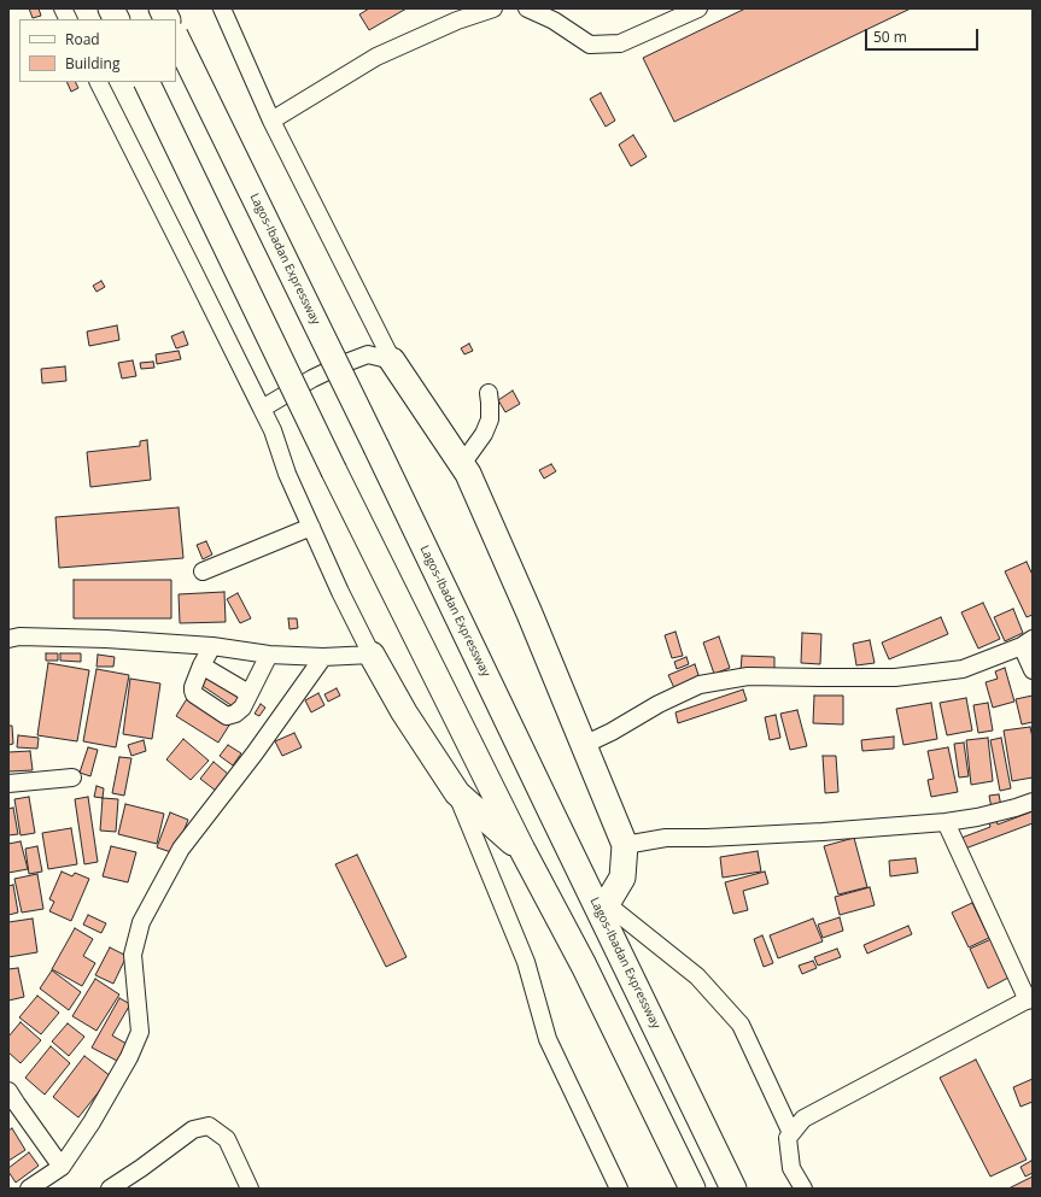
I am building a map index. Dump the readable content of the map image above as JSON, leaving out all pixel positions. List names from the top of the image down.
{
  "streets": {
    "highway": ["Lagos-Ibadan Expressway"]
  },
  "legend": ["Road", "Building"],
  "scale_bar": "50 m"
}
